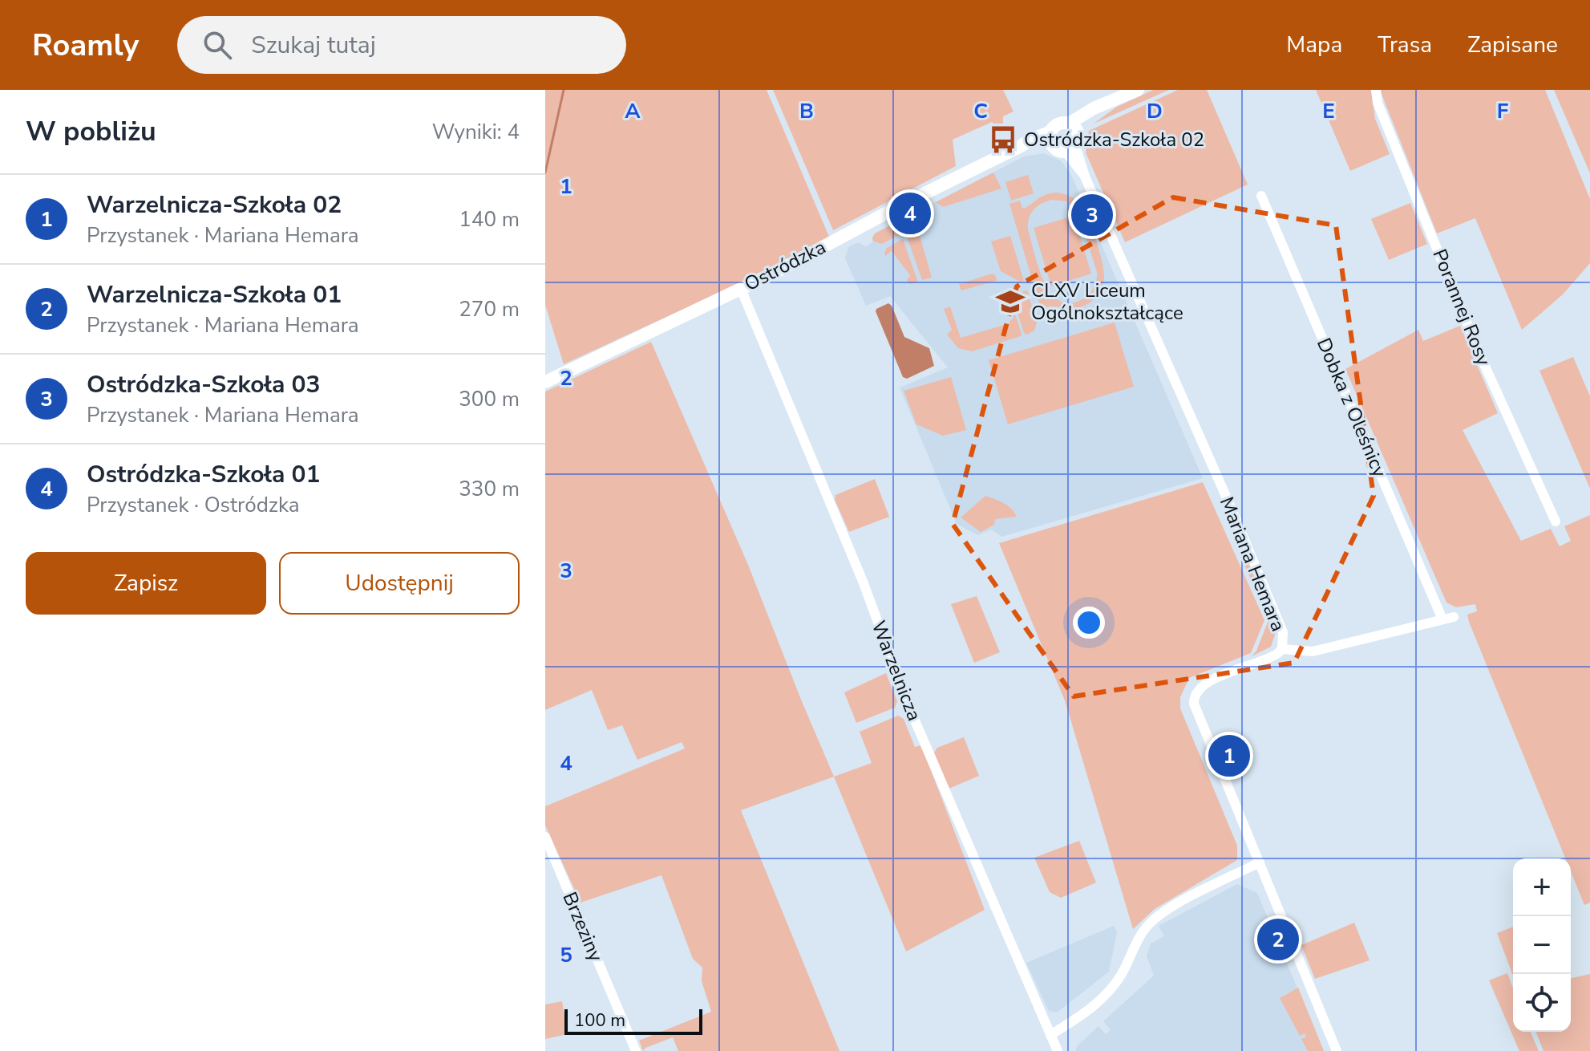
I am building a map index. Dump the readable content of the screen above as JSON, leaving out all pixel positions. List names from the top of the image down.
{
  "streets": {
    "street": [
      "Ostródzka",
      "Porannej Rosy",
      "Dobka z Oleśnicy",
      "Mariana Hemara",
      "Warzelnicza",
      "Brzeziny"
    ]
  },
  "crossings": [
    ["Ostródzka", "Mariana Hemara"],
    ["Ostródzka", "Warzelnicza"],
    ["Dobka z Oleśnicy", "Mariana Hemara"]
  ],
  "places": {
    "bus stop": ["Ostródzka-Szkoła 02"],
    "school or university": ["CLXV Liceum Ogólnokształcące"]
  },
  "scale_bar": "100 m",
  "page": {
    "header": "Roamly",
    "search": "Szukaj tutaj",
    "nav": ["Mapa", "Trasa", "Zapisane"],
    "heading": ["W pobliżu", "Wyniki: 4"],
    "list": [
      {
        "mark": "1",
        "name": "Warzelnicza-Szkoła 02",
        "note": "Przystanek · Mariana Hemara",
        "value": "140 m"
      },
      {
        "mark": "2",
        "name": "Warzelnicza-Szkoła 01",
        "note": "Przystanek · Mariana Hemara",
        "value": "270 m"
      },
      {
        "mark": "3",
        "name": "Ostródzka-Szkoła 03",
        "note": "Przystanek · Mariana Hemara",
        "value": "300 m"
      },
      {
        "mark": "4",
        "name": "Ostródzka-Szkoła 01",
        "note": "Przystanek · Ostródzka",
        "value": "330 m"
      }
    ],
    "pins": [
      "4",
      "3",
      "1",
      "2"
    ],
    "buttons": ["Zapisz", "Udostępnij"],
    "map_buttons": ["+", "−"],
    "scale": "100 m"
  },
  "grid": {
    "columns": [
      "A",
      "B",
      "C",
      "D",
      "E",
      "F"
    ],
    "rows": [
      "1",
      "2",
      "3",
      "4",
      "5"
    ]
  }
}
